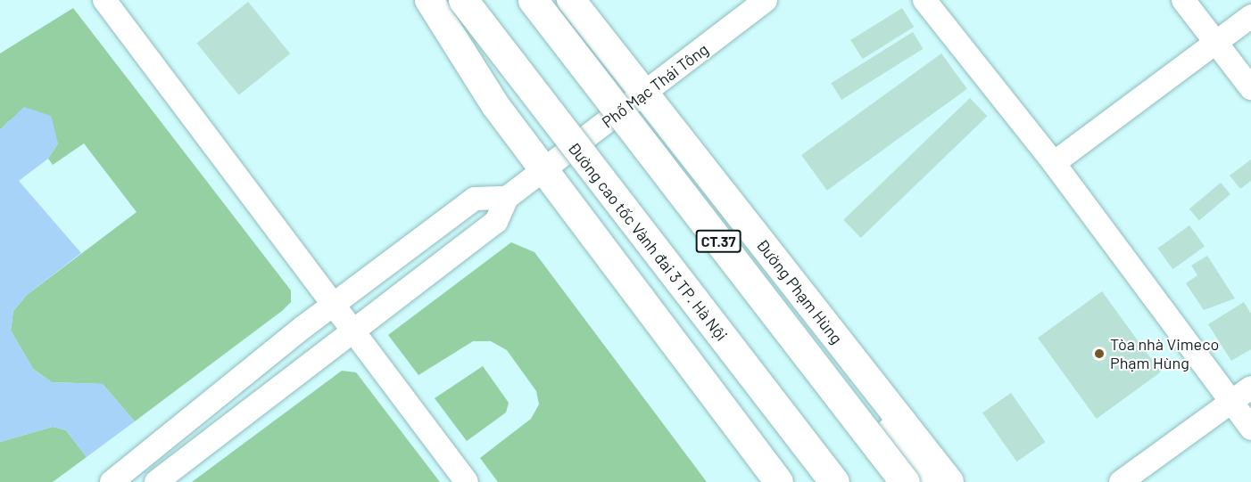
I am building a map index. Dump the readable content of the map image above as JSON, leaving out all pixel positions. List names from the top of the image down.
{
  "streets": {
    "highway": ["Đường cao tốc Vành đai 3 TP. Hà Nội", "CT.37"],
    "main road": ["Đường Phạm Hùng"],
    "street": ["Phố Mạc Thái Tông"]
  },
  "crossings": [
    ["Phố Mạc Thái Tông", "Đường Phạm Hùng"]
  ],
  "places": ["Tòa nhà Vimeco Phạm Hùng"]
}
